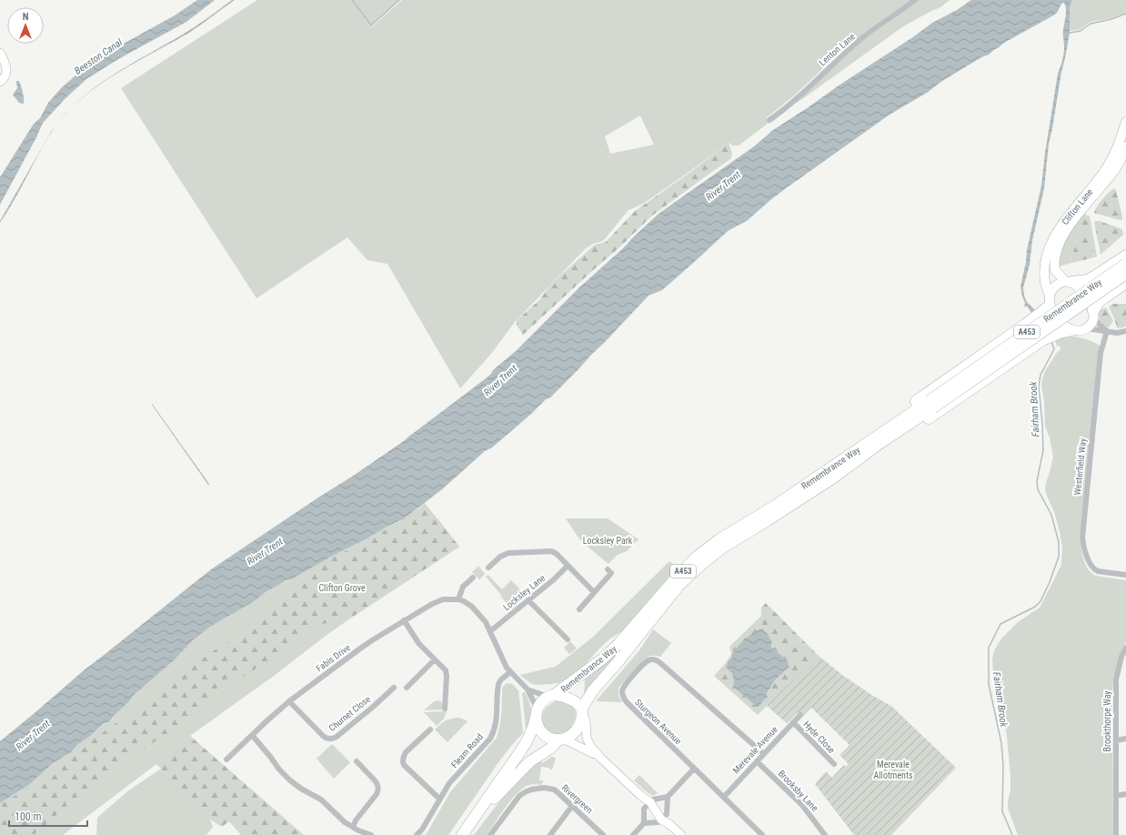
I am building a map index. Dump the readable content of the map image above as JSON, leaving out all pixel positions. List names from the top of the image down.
{
  "streets": {
    "highway": ["Remembrance Way", "A453"],
    "main road": ["Clifton Lane"],
    "street": [
      "Lenton Lane",
      "Westerfield Way",
      "Locksley Lane",
      "Fabis Drive",
      "Churnet Close",
      "Sturgeon Avenue",
      "Brookthorpe Way",
      "Hyde Close",
      "Merevale Avenue",
      "Fleam Road",
      "Brooksby Lane",
      "Rivergreen"
    ]
  },
  "crossings": [
    ["Fabis Drive", "Churnet Close"],
    ["Sturgeon Avenue", "Merevale Avenue"],
    ["Hyde Close", "Merevale Avenue"],
    ["Merevale Avenue", "Brooksby Lane"]
  ],
  "water": ["Beeston Canal", "River Trent", "Fairham Brook"],
  "parks": ["Locksley Park", "Clifton Grove", "Merevale Allotments"],
  "scale_bar": "100 m",
  "north": "top"
}
